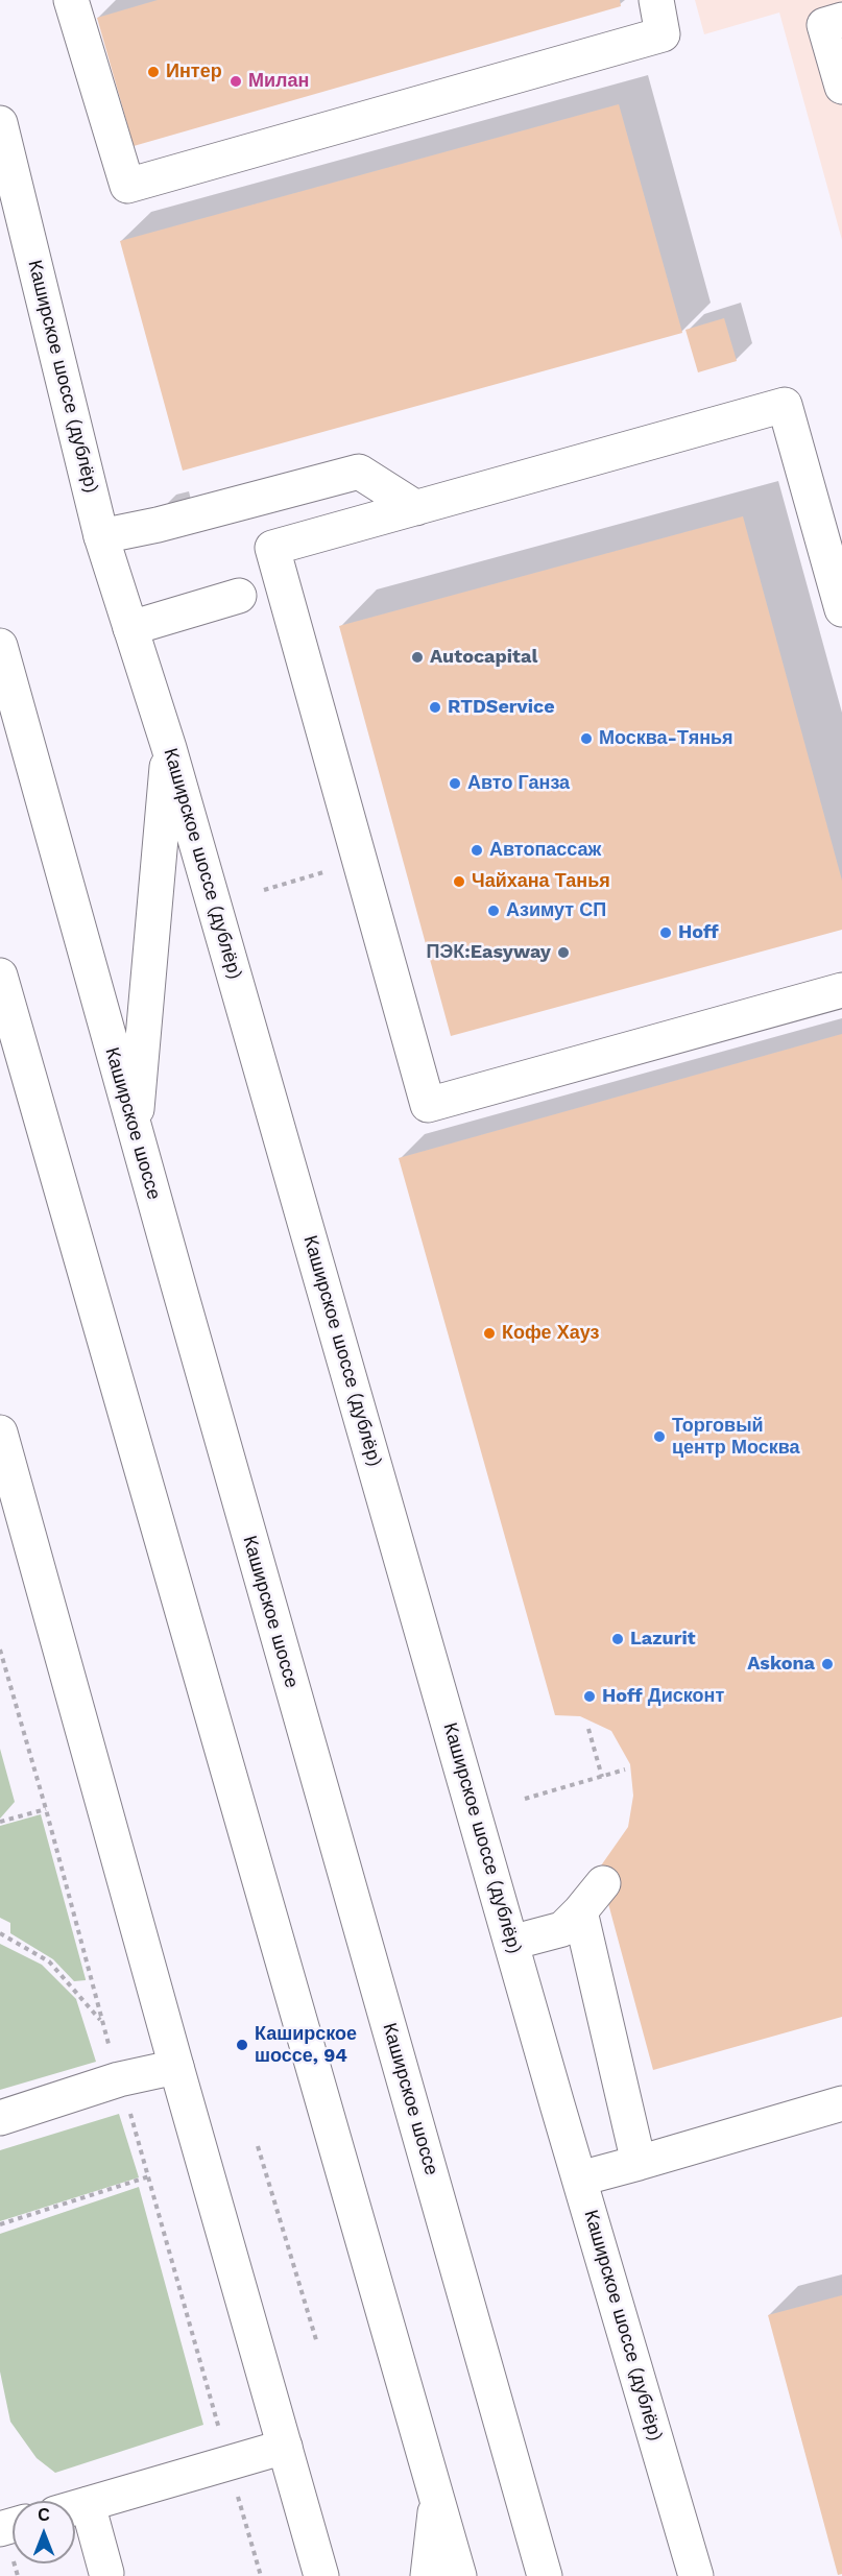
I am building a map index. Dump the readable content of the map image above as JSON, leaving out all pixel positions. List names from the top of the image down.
{
  "streets": {
    "main road": ["Каширское шоссе (дублёр)", "Каширское шоссе"]
  },
  "places": [
    "Интер",
    "Милан",
    "Autocapital",
    "RTDService",
    "Москва-Тянья",
    "Авто Ганза",
    "Автопассаж",
    "Чайхана Танья",
    "Азимут СП",
    "Hoff",
    "ПЭК:Easyway",
    "Кофе Хауз",
    "Торговый центр Москва",
    "Lazurit",
    "Askona",
    "Hoff Дисконт",
    "Каширское шоссе, 94"
  ],
  "north": "top"
}
